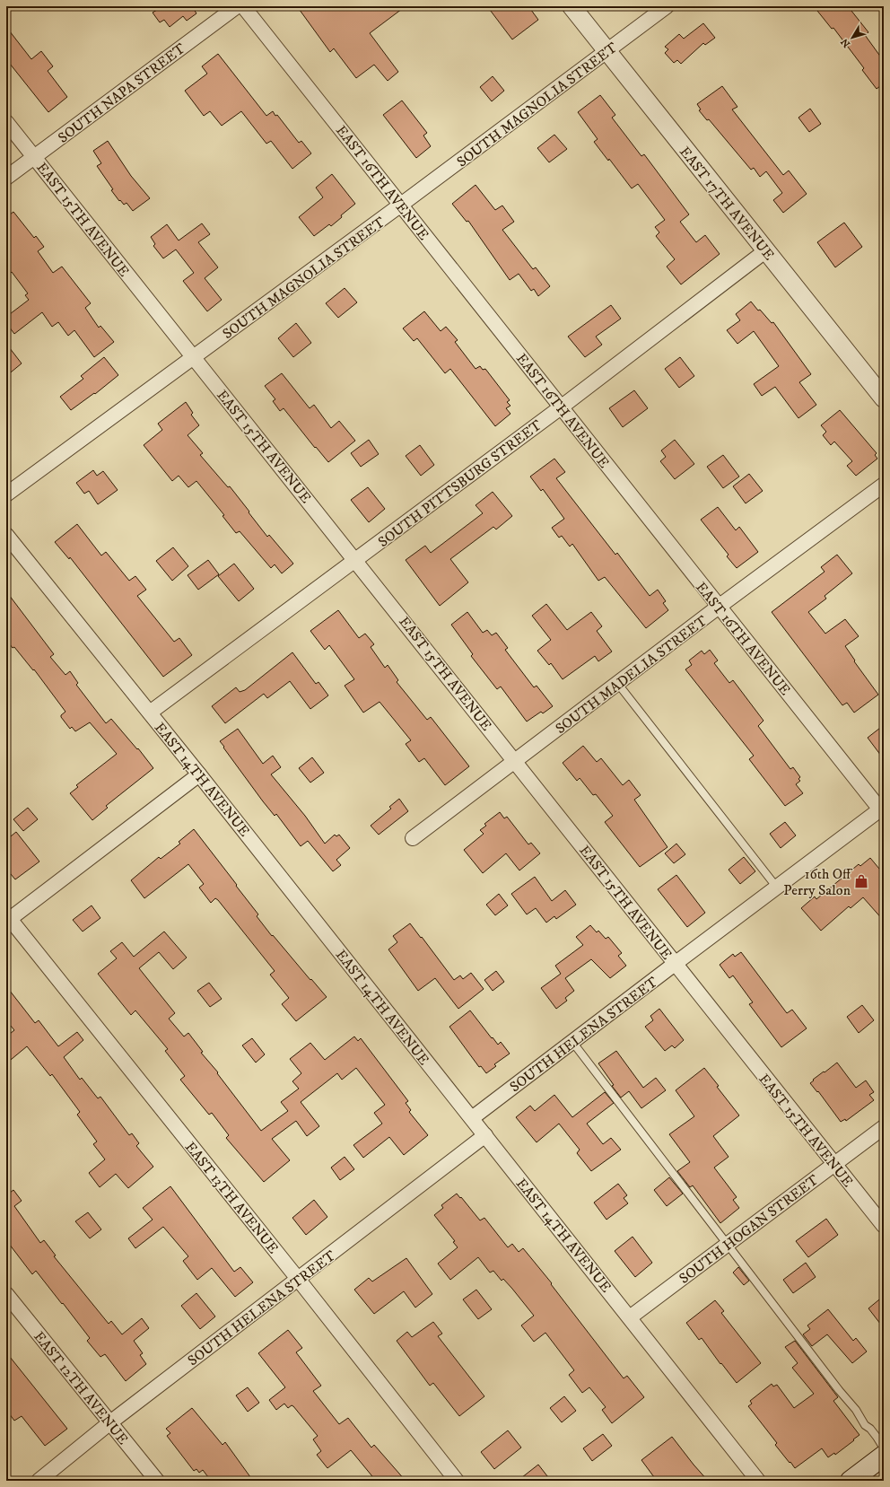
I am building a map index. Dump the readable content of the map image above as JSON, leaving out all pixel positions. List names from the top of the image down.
{
  "streets": {
    "street": [
      "SOUTH NAPA STREET",
      "SOUTH MAGNOLIA STREET",
      "EAST 16TH AVENUE",
      "EAST 17TH AVENUE",
      "EAST 15TH AVENUE",
      "SOUTH PITTSBURG STREET",
      "SOUTH MADELIA STREET",
      "EAST 14TH AVENUE",
      "SOUTH HELENA STREET",
      "EAST 13TH AVENUE",
      "SOUTH HOGAN STREET",
      "EAST 12TH AVENUE"
    ]
  },
  "crossings": [
    ["SOUTH NAPA STREET", "EAST 15TH AVENUE"],
    ["SOUTH MAGNOLIA STREET", "EAST 16TH AVENUE"],
    ["SOUTH MAGNOLIA STREET", "EAST 17TH AVENUE"],
    ["SOUTH MAGNOLIA STREET", "EAST 15TH AVENUE"],
    ["EAST 16TH AVENUE", "SOUTH PITTSBURG STREET"],
    ["EAST 16TH AVENUE", "SOUTH MADELIA STREET"],
    ["EAST 16TH AVENUE", "SOUTH HELENA STREET"],
    ["EAST 17TH AVENUE", "SOUTH PITTSBURG STREET"],
    ["EAST 15TH AVENUE", "SOUTH PITTSBURG STREET"],
    ["EAST 15TH AVENUE", "SOUTH MADELIA STREET"],
    ["EAST 15TH AVENUE", "SOUTH HELENA STREET"],
    ["EAST 15TH AVENUE", "SOUTH HOGAN STREET"],
    ["SOUTH PITTSBURG STREET", "EAST 14TH AVENUE"],
    ["EAST 14TH AVENUE", "SOUTH HELENA STREET"],
    ["EAST 14TH AVENUE", "SOUTH HOGAN STREET"],
    ["SOUTH HELENA STREET", "EAST 13TH AVENUE"],
    ["SOUTH HELENA STREET", "EAST 12TH AVENUE"]
  ],
  "places": {
    "shop": ["16th Off Perry Salon"]
  },
  "north": "bottom left"
}
